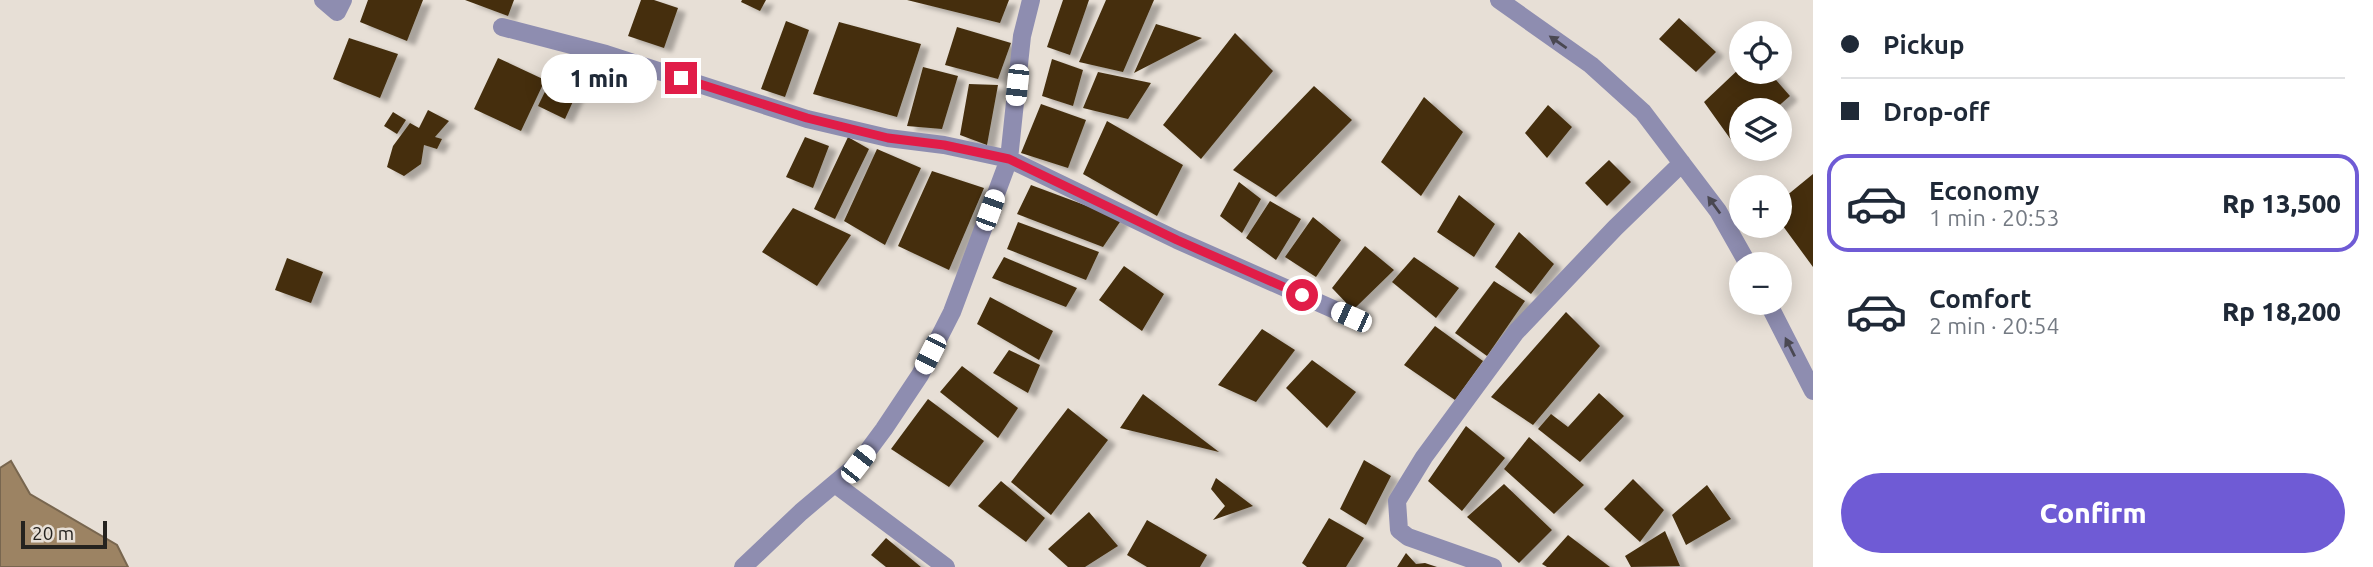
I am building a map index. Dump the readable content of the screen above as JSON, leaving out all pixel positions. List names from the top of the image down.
{
  "scale_bar": "20 m",
  "page": {
    "banner": ["Pickup", "Drop-off"],
    "map_buttons": ["+", "−"],
    "bubble": "1 min",
    "list": [
      {
        "name": "Economy",
        "note": "1 min · 20:53",
        "value": "Rp 13,500"
      },
      {
        "name": "Comfort",
        "note": "2 min · 20:54",
        "value": "Rp 18,200"
      }
    ],
    "buttons": "Confirm",
    "scale": "20 m"
  }
}
